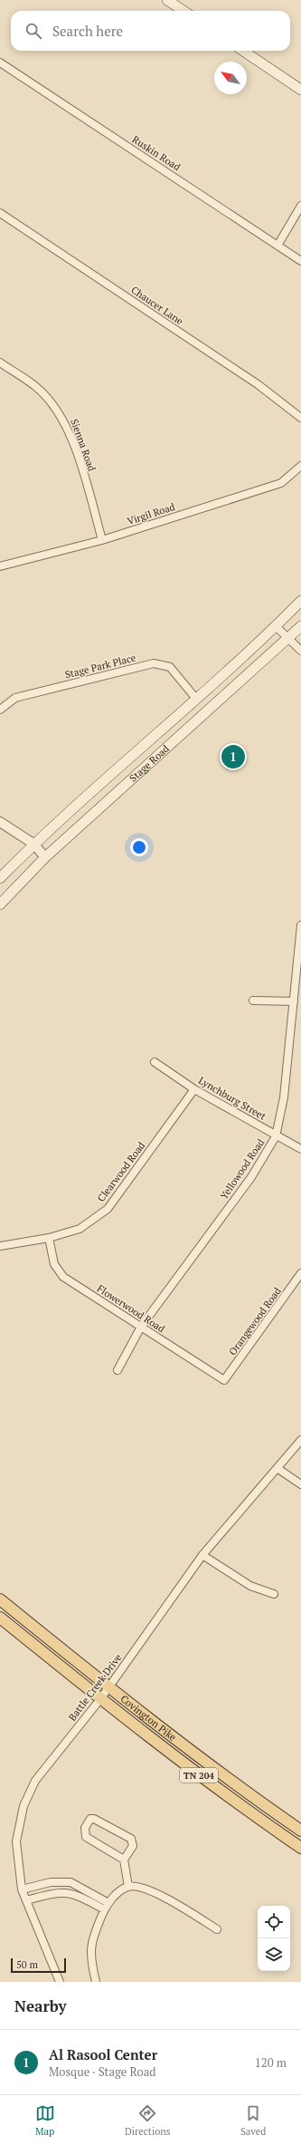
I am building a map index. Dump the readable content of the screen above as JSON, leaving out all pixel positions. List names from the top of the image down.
{
  "streets": {
    "main road": ["Stage Road", "Covington Pike", "TN 204"],
    "street": [
      "Ruskin Road",
      "Chaucer Lane",
      "Sienna Road",
      "Virgil Road",
      "Stage Park Place",
      "Lynchburg Street",
      "Yellowood Road",
      "Clearwood Road",
      "Flowerwood Road",
      "Orangewood Road",
      "Battle Creek Drive"
    ]
  },
  "crossings": [
    ["Sienna Road", "Virgil Road"],
    ["Stage Park Place", "Stage Road"],
    ["Lynchburg Street", "Yellowood Road"],
    ["Lynchburg Street", "Clearwood Road"],
    ["Yellowood Road", "Flowerwood Road"],
    ["Clearwood Road", "Flowerwood Road"],
    ["Flowerwood Road", "Orangewood Road"],
    ["Battle Creek Drive", "Covington Pike"]
  ],
  "scale_bar": "50 m",
  "north": "top left",
  "page": {
    "search": "Search here",
    "pins": "1",
    "scale": "50 m",
    "heading": "Nearby",
    "list": [
      {
        "mark": "1",
        "name": "Al Rasool Center",
        "note": "Mosque · Stage Road",
        "value": "120 m"
      }
    ],
    "nav": ["Map", "Directions", "Saved"]
  }
}
